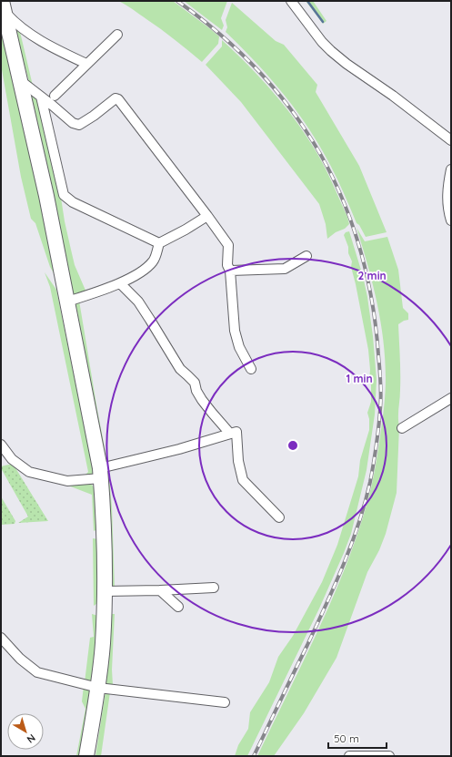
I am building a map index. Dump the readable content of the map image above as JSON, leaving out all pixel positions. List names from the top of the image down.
{
  "scale_bar": "50 m",
  "north": "bottom right",
  "rings": ["2 min", "1 min"]
}
